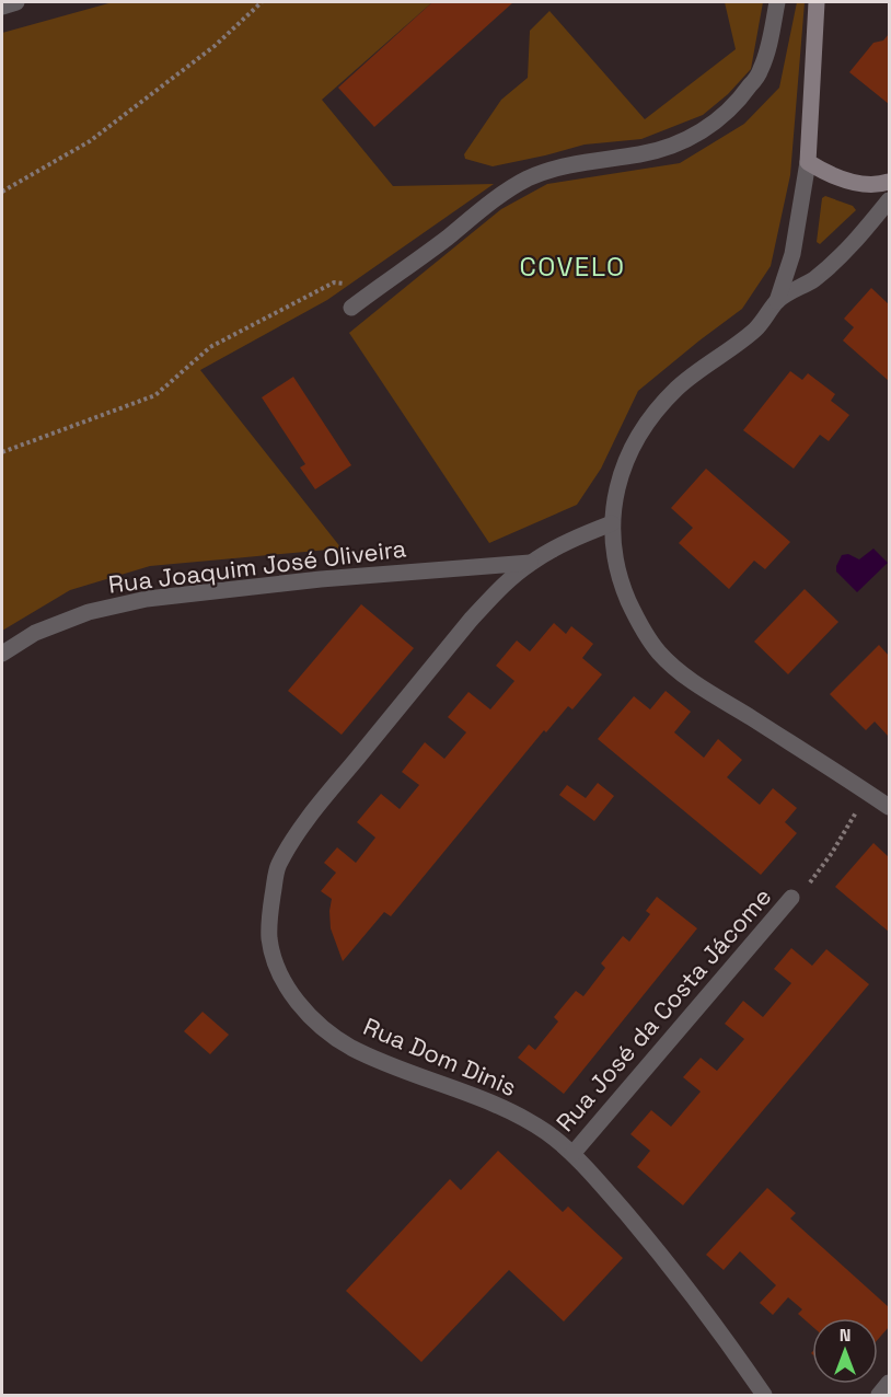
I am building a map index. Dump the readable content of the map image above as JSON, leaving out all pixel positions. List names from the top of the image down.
{
  "streets": {
    "street": ["Rua Joaquim José Oliveira", "Rua José da Costa Jácome", "Rua Dom Dinis"]
  },
  "crossings": [
    ["Rua Joaquim José Oliveira", "Rua Dom Dinis"],
    ["Rua José da Costa Jácome", "Rua Dom Dinis"]
  ],
  "districts": ["COVELO"],
  "north": "top"
}
